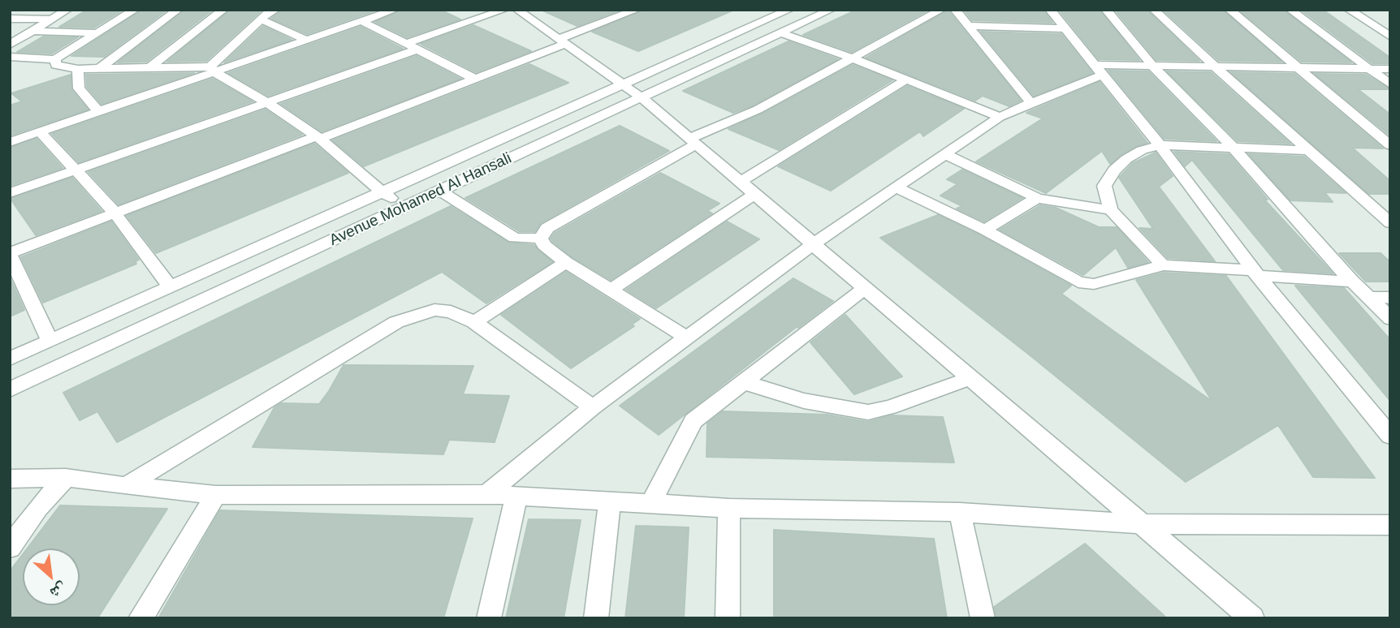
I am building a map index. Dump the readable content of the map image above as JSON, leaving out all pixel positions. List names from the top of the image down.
{
  "streets": {
    "street": ["Avenue Mohamed Al Hansali"]
  },
  "north": "bottom right"
}
